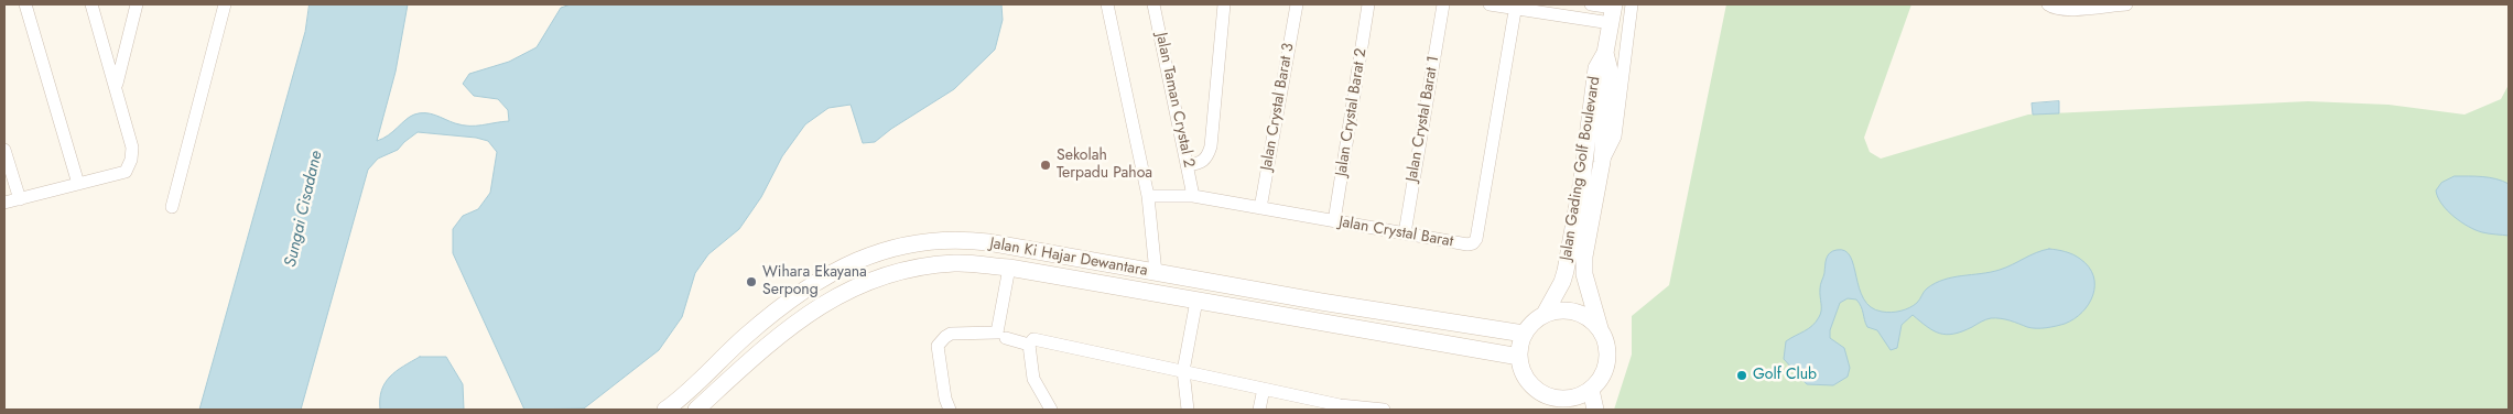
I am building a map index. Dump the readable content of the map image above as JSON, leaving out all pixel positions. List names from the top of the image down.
{
  "streets": {
    "street": [
      "Jalan Taman Crystal 2",
      "Jalan Crystal Barat 3",
      "Jalan Crystal Barat 2",
      "Jalan Crystal Barat 1",
      "Jalan Gading Golf Boulevard",
      "Jalan Crystal Barat",
      "Jalan Ki Hajar Dewantara"
    ]
  },
  "crossings": [
    ["Jalan Taman Crystal 2", "Jalan Crystal Barat"],
    ["Jalan Crystal Barat 3", "Jalan Crystal Barat"],
    ["Jalan Crystal Barat 2", "Jalan Crystal Barat"],
    ["Jalan Crystal Barat 1", "Jalan Crystal Barat"],
    ["Jalan Gading Golf Boulevard", "Jalan Ki Hajar Dewantara"]
  ],
  "water": ["Sungai Cisadane"],
  "places": ["Sekolah Terpadu Pahoa", "Wihara Ekayana Serpong", "Golf Club"]
}
